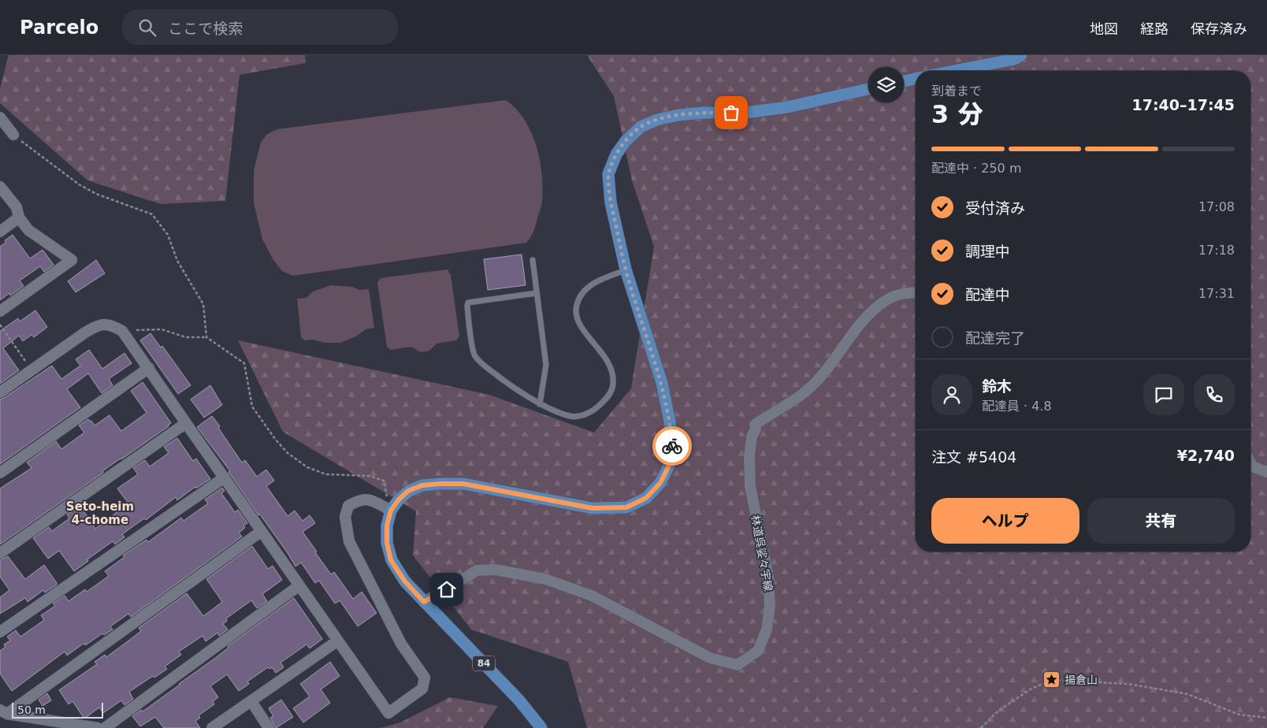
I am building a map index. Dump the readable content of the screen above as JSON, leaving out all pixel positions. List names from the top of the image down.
{
  "streets": {
    "main road": ["84"],
    "street": ["林道呉娑々宇線"]
  },
  "crossings": [
    ["林道呉娑々宇線", "84"]
  ],
  "districts": ["Seto-heim 4-chome"],
  "places": {
    "place": ["揚倉山"]
  },
  "scale_bar": "50 m",
  "page": {
    "header": "Parcelo",
    "search": "ここで検索",
    "nav": ["地図", "経路", "保存済み"],
    "heading": ["3 分", "到着まで", "17:40–17:45"],
    "panel": [
      "鈴木",
      "配達員 · 4.8",
      "注文 #5404",
      "¥2,740"
    ],
    "bar": "配達中 · 250 m",
    "list": [
      ["受付済み", "17:08"],
      ["調理中", "17:18"],
      ["配達中", "17:31"],
      "配達完了"
    ],
    "buttons": ["ヘルプ", "共有"],
    "scale": "50 m"
  }
}
